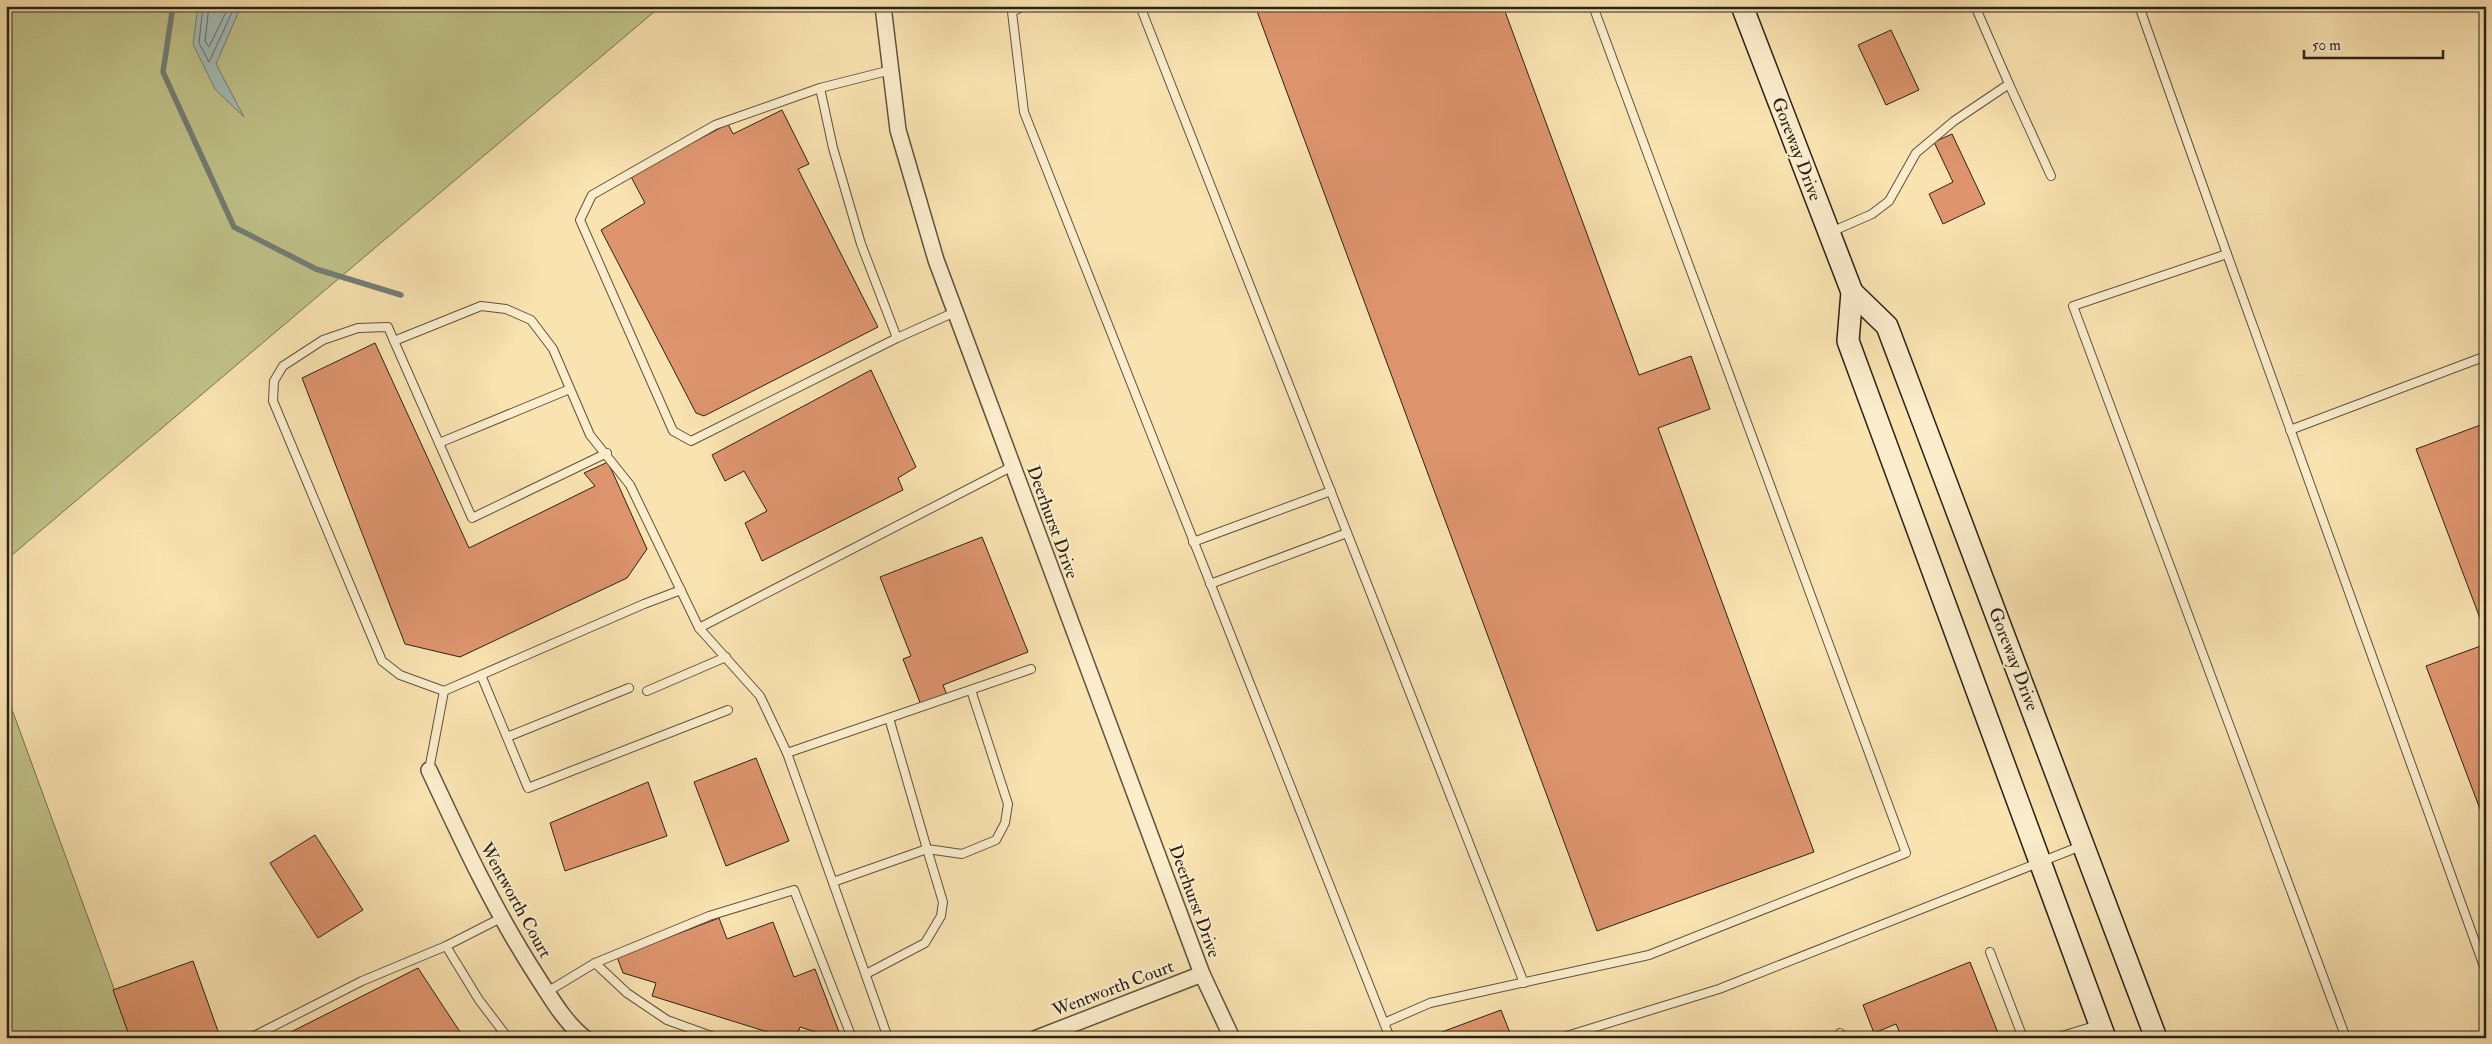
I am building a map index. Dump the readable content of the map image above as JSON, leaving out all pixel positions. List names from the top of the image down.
{
  "streets": {
    "main road": ["Goreway Drive"],
    "street": ["Deerhurst Drive", "Wentworth Court"]
  },
  "crossings": [
    ["Deerhurst Drive", "Wentworth Court"]
  ],
  "scale_bar": "50 m"
}
